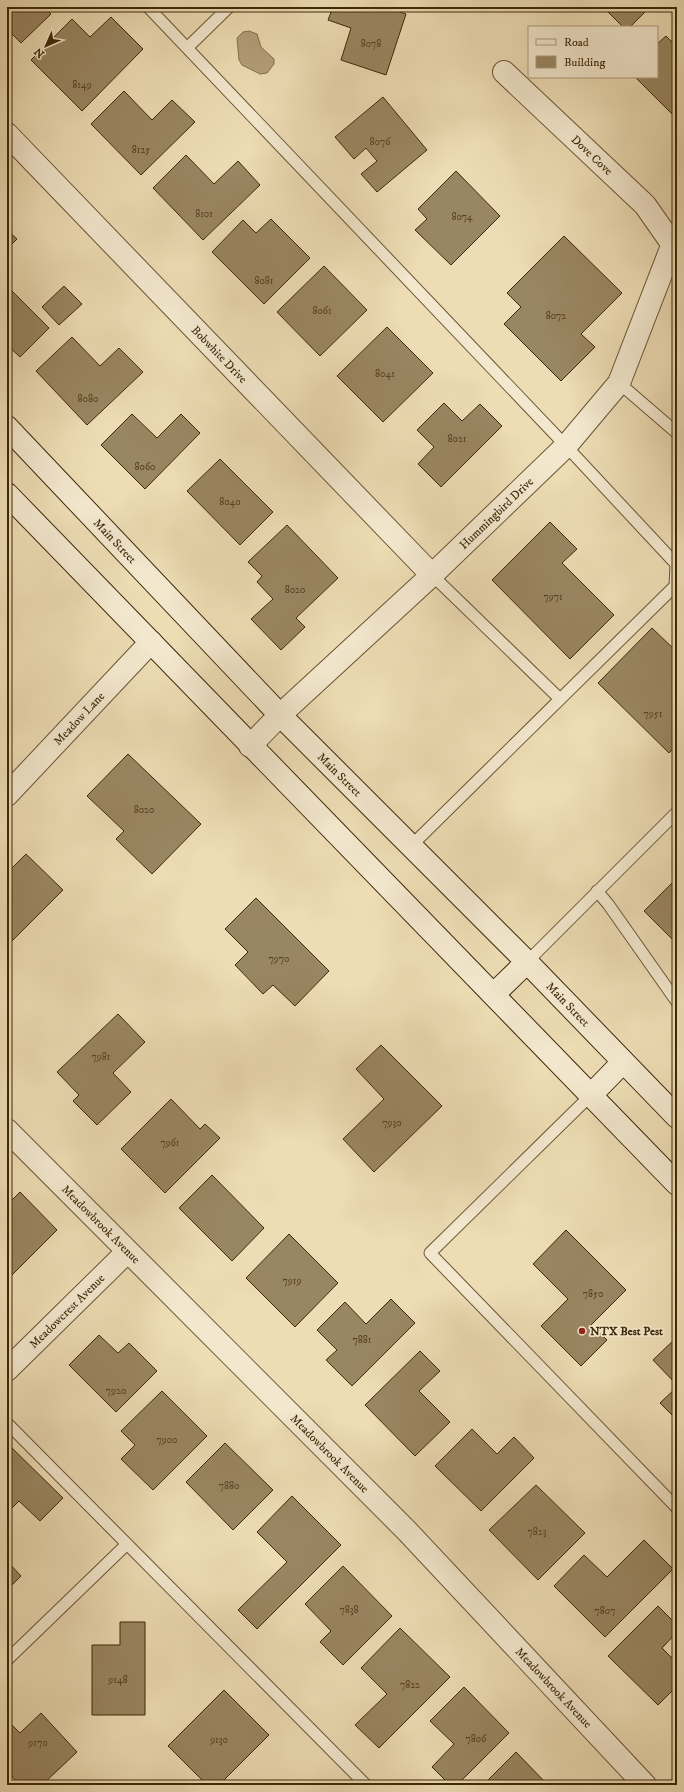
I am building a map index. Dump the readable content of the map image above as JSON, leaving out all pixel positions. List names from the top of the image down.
{
  "streets": {
    "street": [
      "Dove Cove",
      "Bobwhite Drive",
      "Hummingbird Drive",
      "Main Street",
      "Meadow Lane",
      "Meadowbrook Avenue",
      "Meadowcrest Avenue"
    ]
  },
  "crossings": [
    ["Dove Cove", "Hummingbird Drive"],
    ["Bobwhite Drive", "Hummingbird Drive"],
    ["Hummingbird Drive", "Main Street"],
    ["Meadowbrook Avenue", "Meadowcrest Avenue"]
  ],
  "places": ["NTX Best Pest"],
  "house_numbers": [
    "8078",
    "8149",
    "8076",
    "8125",
    "8101",
    "8074",
    "8081",
    "8061",
    "8072",
    "8041",
    "8080",
    "8021",
    "8060",
    "8040",
    "8020",
    "7971",
    "7951",
    "8020",
    "7970",
    "7981",
    "7930",
    "7961",
    "7919",
    "7850",
    "7881",
    "7920",
    "7900",
    "7880",
    "7823",
    "7838",
    "7807",
    "9148",
    "7822",
    "7806",
    "9130",
    "9170"
  ],
  "legend": ["Road", "Building"],
  "north": "bottom left"
}
